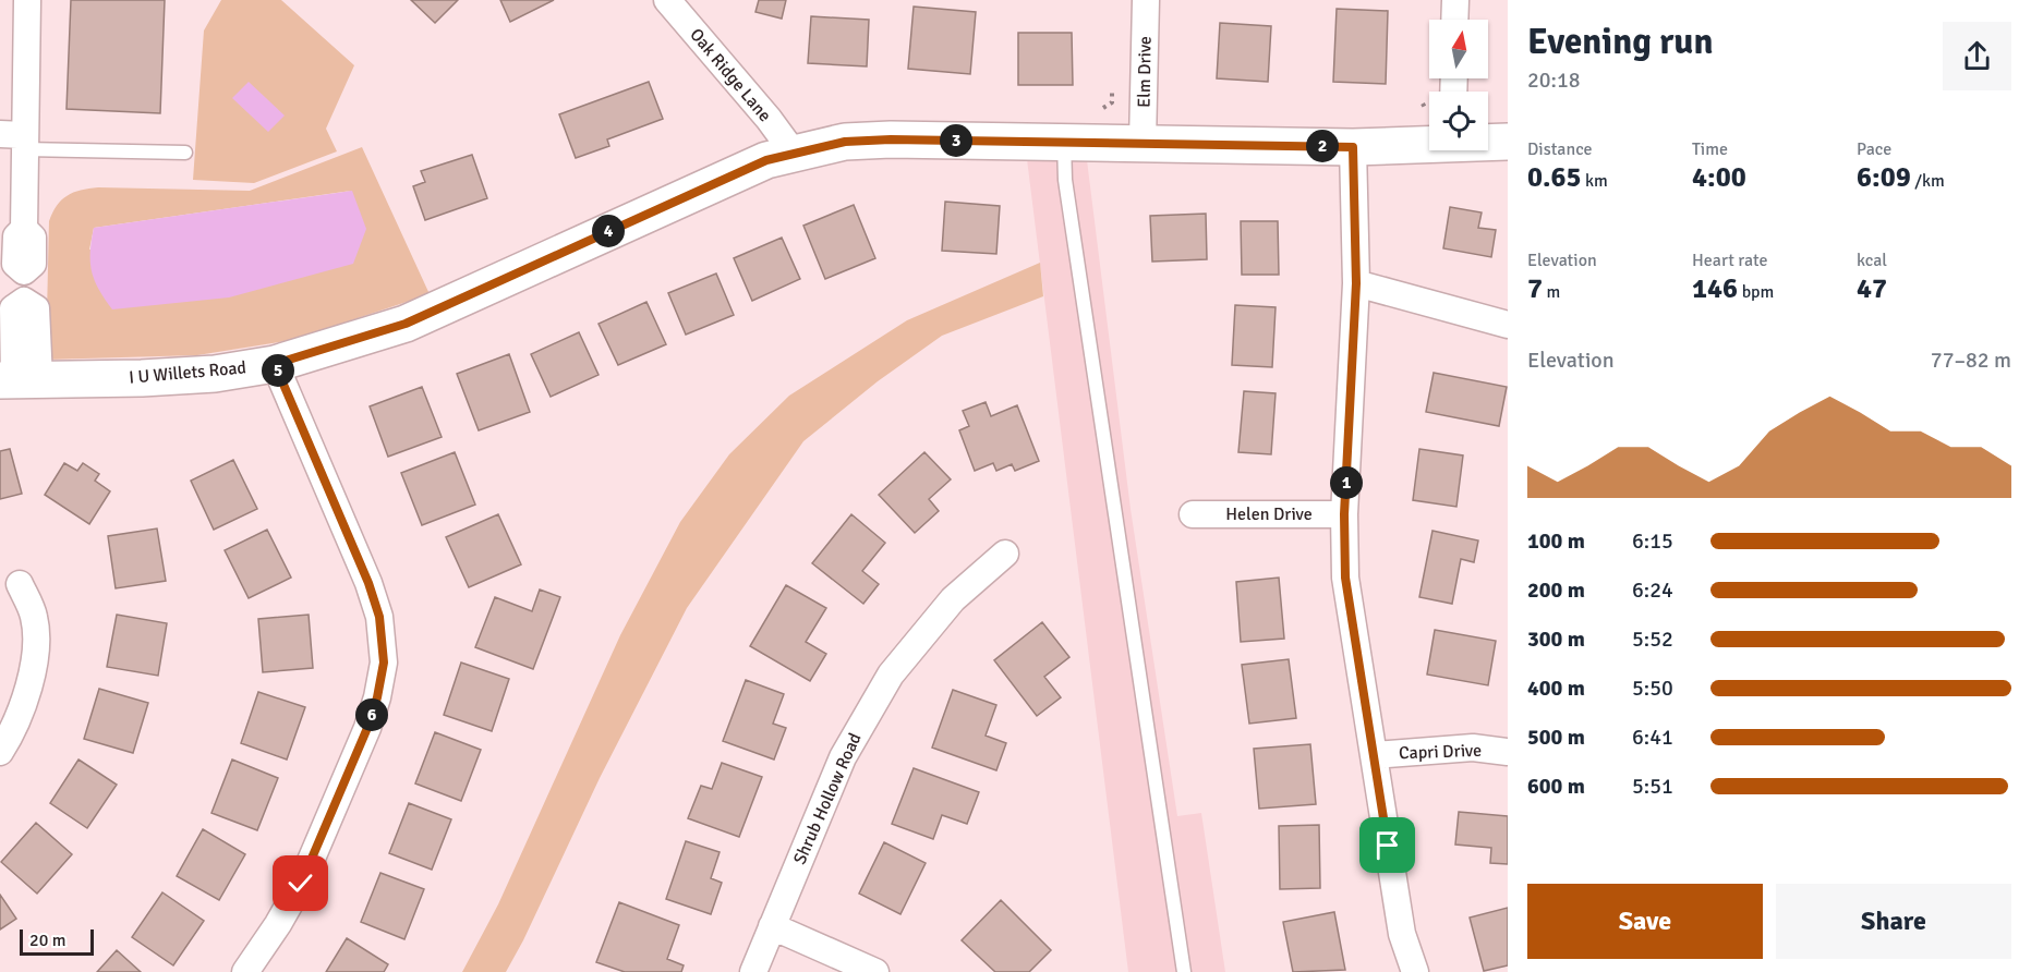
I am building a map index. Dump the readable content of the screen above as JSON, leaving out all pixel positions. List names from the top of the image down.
{
  "streets": {
    "main road": ["I U Willets Road"],
    "street": [
      "Elm Drive",
      "Oak Ridge Lane",
      "Helen Drive",
      "Capri Drive",
      "Shrub Hollow Road"
    ]
  },
  "crossings": [
    ["Elm Drive", "I U Willets Road"],
    ["Oak Ridge Lane", "I U Willets Road"]
  ],
  "scale_bar": "20 m",
  "north": "top",
  "page": {
    "heading": ["Evening run", "20:18"],
    "stats": [
      ["Distance", "0.65 km"],
      ["Time", "4:00"],
      ["Pace", "6:09 /km"],
      ["Elevation", "7 m"],
      ["Heart rate", "146 bpm"],
      ["kcal", "47"]
    ],
    "pins": [
      "3",
      "2",
      "4",
      "5",
      "1",
      "6"
    ],
    "chart": ["Elevation", "77–82 m"],
    "list": [
      {
        "name": "100 m",
        "note": "6:15"
      },
      {
        "name": "200 m",
        "note": "6:24"
      },
      {
        "name": "300 m",
        "note": "5:52"
      },
      {
        "name": "400 m",
        "note": "5:50"
      },
      {
        "name": "500 m",
        "note": "6:41"
      },
      {
        "name": "600 m",
        "note": "5:51"
      }
    ],
    "buttons": ["Save", "Share"],
    "scale": "20 m"
  }
}
